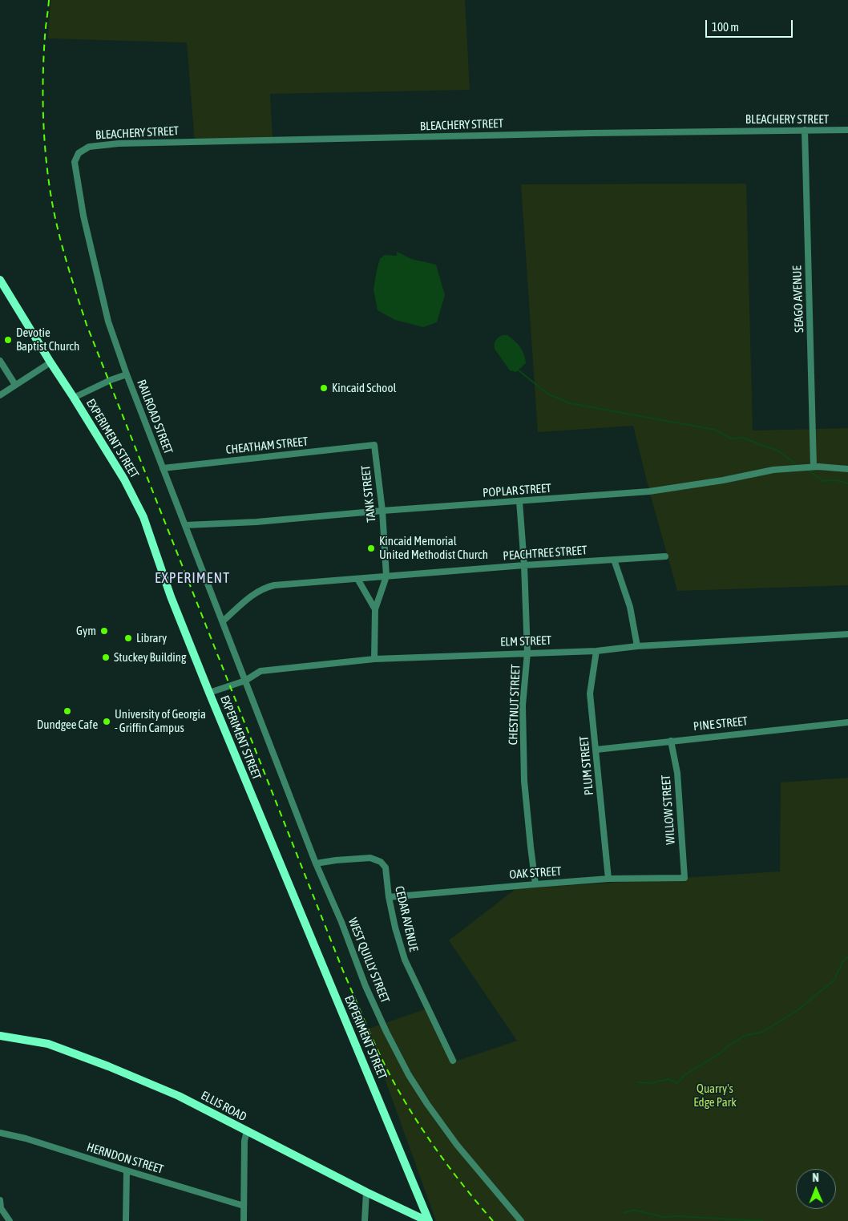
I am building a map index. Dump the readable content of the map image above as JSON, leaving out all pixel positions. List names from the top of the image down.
{
  "streets": {
    "main road": ["EXPERIMENT STREET", "ELLIS ROAD"],
    "street": [
      "BLEACHERY STREET",
      "SEAGO AVENUE",
      "RAILROAD STREET",
      "CHEATHAM STREET",
      "POPLAR STREET",
      "TANK STREET",
      "PEACHTREE STREET",
      "ELM STREET",
      "CHESTNUT STREET",
      "PINE STREET",
      "PLUM STREET",
      "WILLOW STREET",
      "OAK STREET",
      "CEDAR AVENUE",
      "WEST QUILLY STREET",
      "HERNDON STREET"
    ]
  },
  "crossings": [
    ["BLEACHERY STREET", "SEAGO AVENUE"],
    ["BLEACHERY STREET", "RAILROAD STREET"],
    ["SEAGO AVENUE", "POPLAR STREET"],
    ["RAILROAD STREET", "CHEATHAM STREET"],
    ["RAILROAD STREET", "POPLAR STREET"],
    ["RAILROAD STREET", "PEACHTREE STREET"],
    ["RAILROAD STREET", "ELM STREET"],
    ["RAILROAD STREET", "WEST QUILLY STREET"],
    ["EXPERIMENT STREET", "ELM STREET"],
    ["EXPERIMENT STREET", "ELLIS ROAD"],
    ["CHEATHAM STREET", "TANK STREET"],
    ["POPLAR STREET", "TANK STREET"],
    ["POPLAR STREET", "CHESTNUT STREET"],
    ["TANK STREET", "PEACHTREE STREET"],
    ["TANK STREET", "ELM STREET"],
    ["PEACHTREE STREET", "CHESTNUT STREET"],
    ["ELM STREET", "CHESTNUT STREET"],
    ["ELM STREET", "PLUM STREET"],
    ["ELM STREET", "WEST QUILLY STREET"],
    ["CHESTNUT STREET", "OAK STREET"],
    ["PINE STREET", "PLUM STREET"],
    ["PINE STREET", "WILLOW STREET"],
    ["PLUM STREET", "OAK STREET"],
    ["WILLOW STREET", "OAK STREET"],
    ["OAK STREET", "CEDAR AVENUE"],
    ["CEDAR AVENUE", "WEST QUILLY STREET"]
  ],
  "districts": ["EXPERIMENT"],
  "parks": ["Quarry's Edge Park"],
  "places": [
    "Devotie Baptist Church",
    "Kincaid School",
    "Kincaid Memorial United Methodist Church",
    "Gym",
    "Library",
    "Stuckey Building",
    "Dundgee Cafe",
    "University of Georgia - Griffin Campus"
  ],
  "scale_bar": "100 m",
  "north": "top"
}
